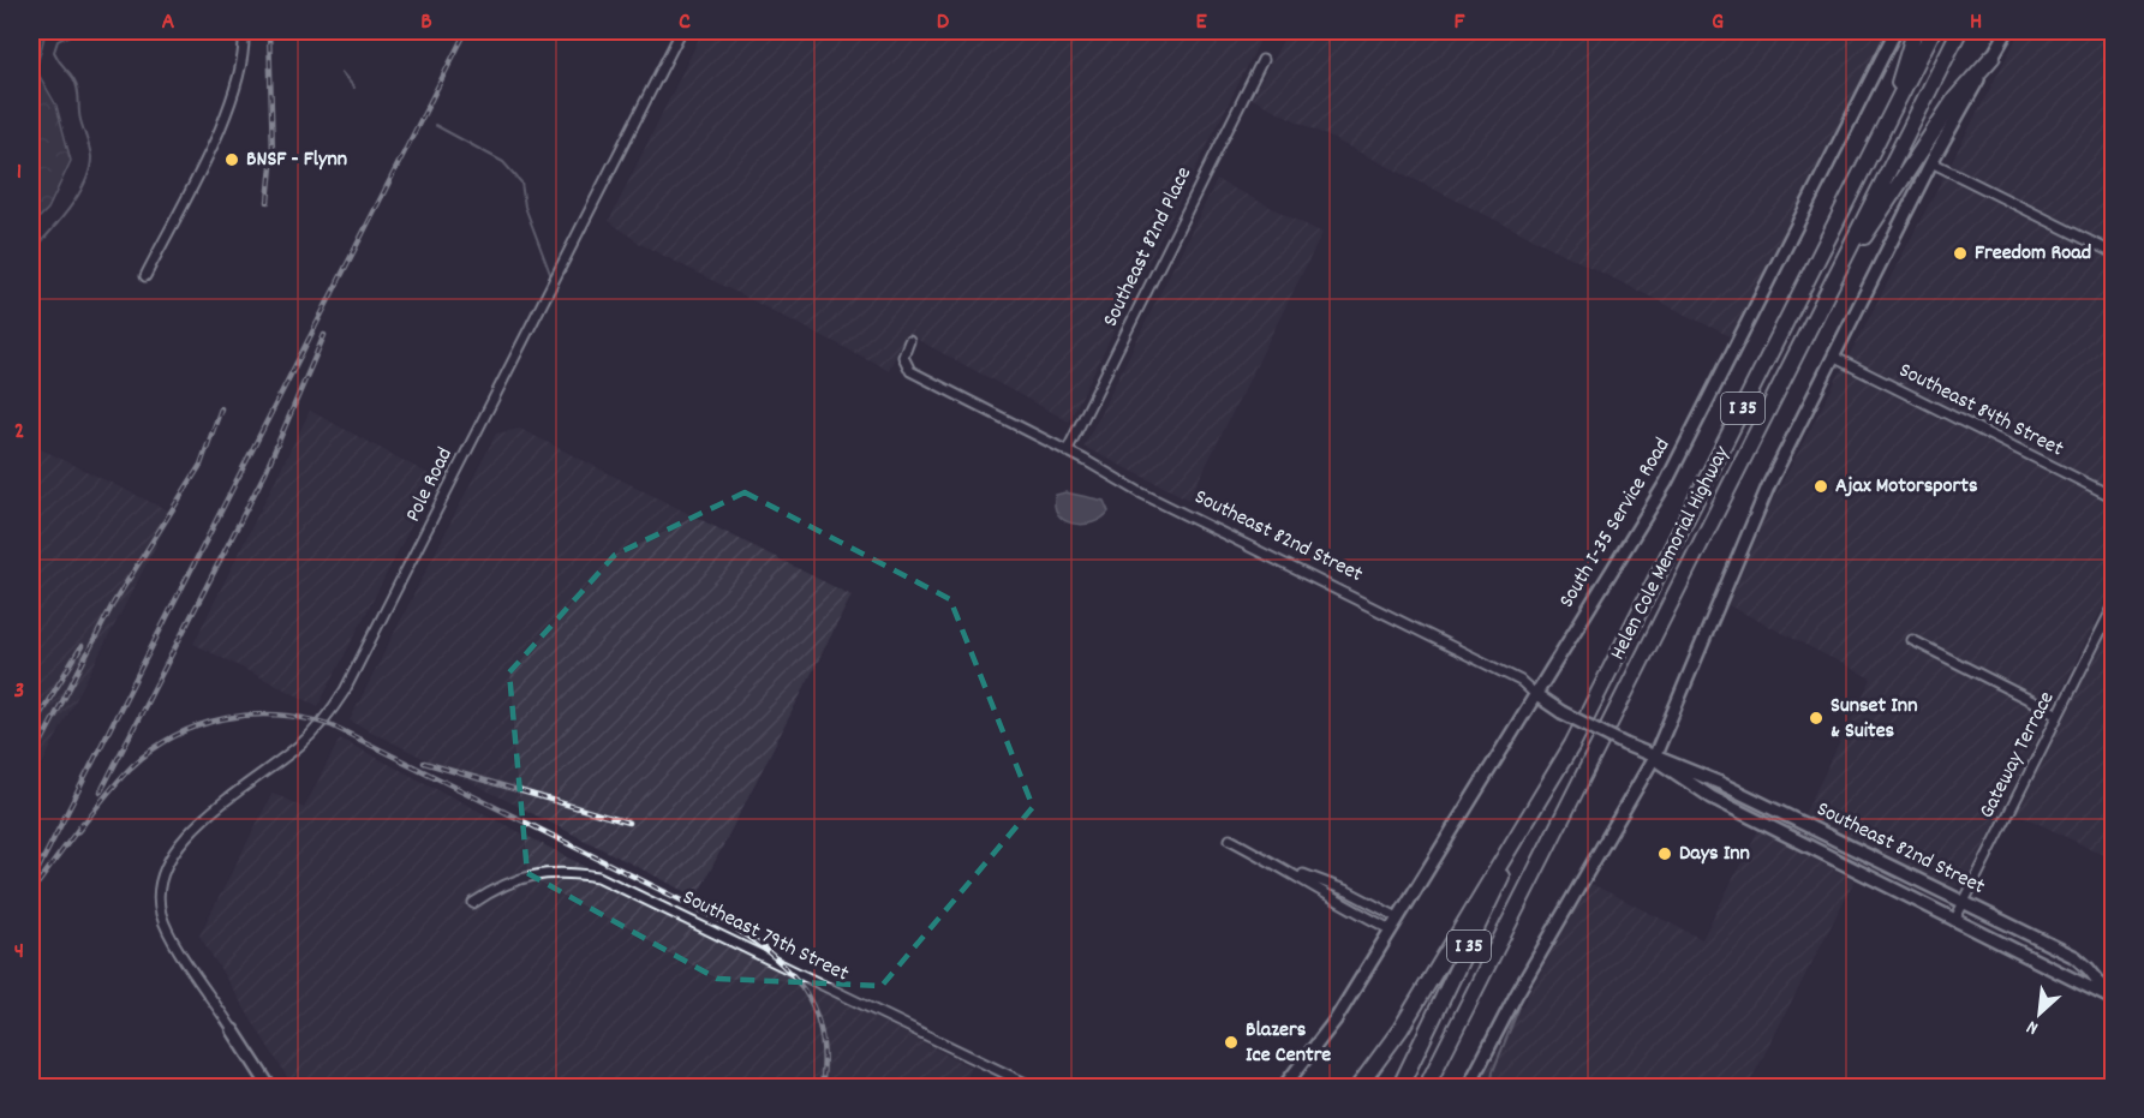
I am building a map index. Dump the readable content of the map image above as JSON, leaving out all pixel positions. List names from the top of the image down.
{
  "streets": {
    "highway": ["I 35", "Helen Cole Memorial Highway"],
    "main road": ["South I-35 Service Road", "Southeast 82nd Street"],
    "street": [
      "Southeast 82nd Place",
      "Southeast 84th Street",
      "Pole Road",
      "Gateway Terrace",
      "Southeast 79th Street"
    ]
  },
  "crossings": [
    ["Southeast 82nd Place", "Southeast 82nd Street"],
    ["I 35", "Helen Cole Memorial Highway"],
    ["South I-35 Service Road", "Southeast 82nd Street"],
    ["Southeast 82nd Street", "Gateway Terrace"]
  ],
  "places": [
    "BNSF - Flynn",
    "Freedom Road",
    "Ajax Motorsports",
    "Sunset Inn & Suites",
    "Days Inn",
    "Blazers Ice Centre"
  ],
  "north": "bottom left",
  "grid": {
    "columns": [
      "A",
      "B",
      "C",
      "D",
      "E",
      "F",
      "G",
      "H"
    ],
    "rows": [
      "1",
      "2",
      "3",
      "4"
    ]
  }
}
